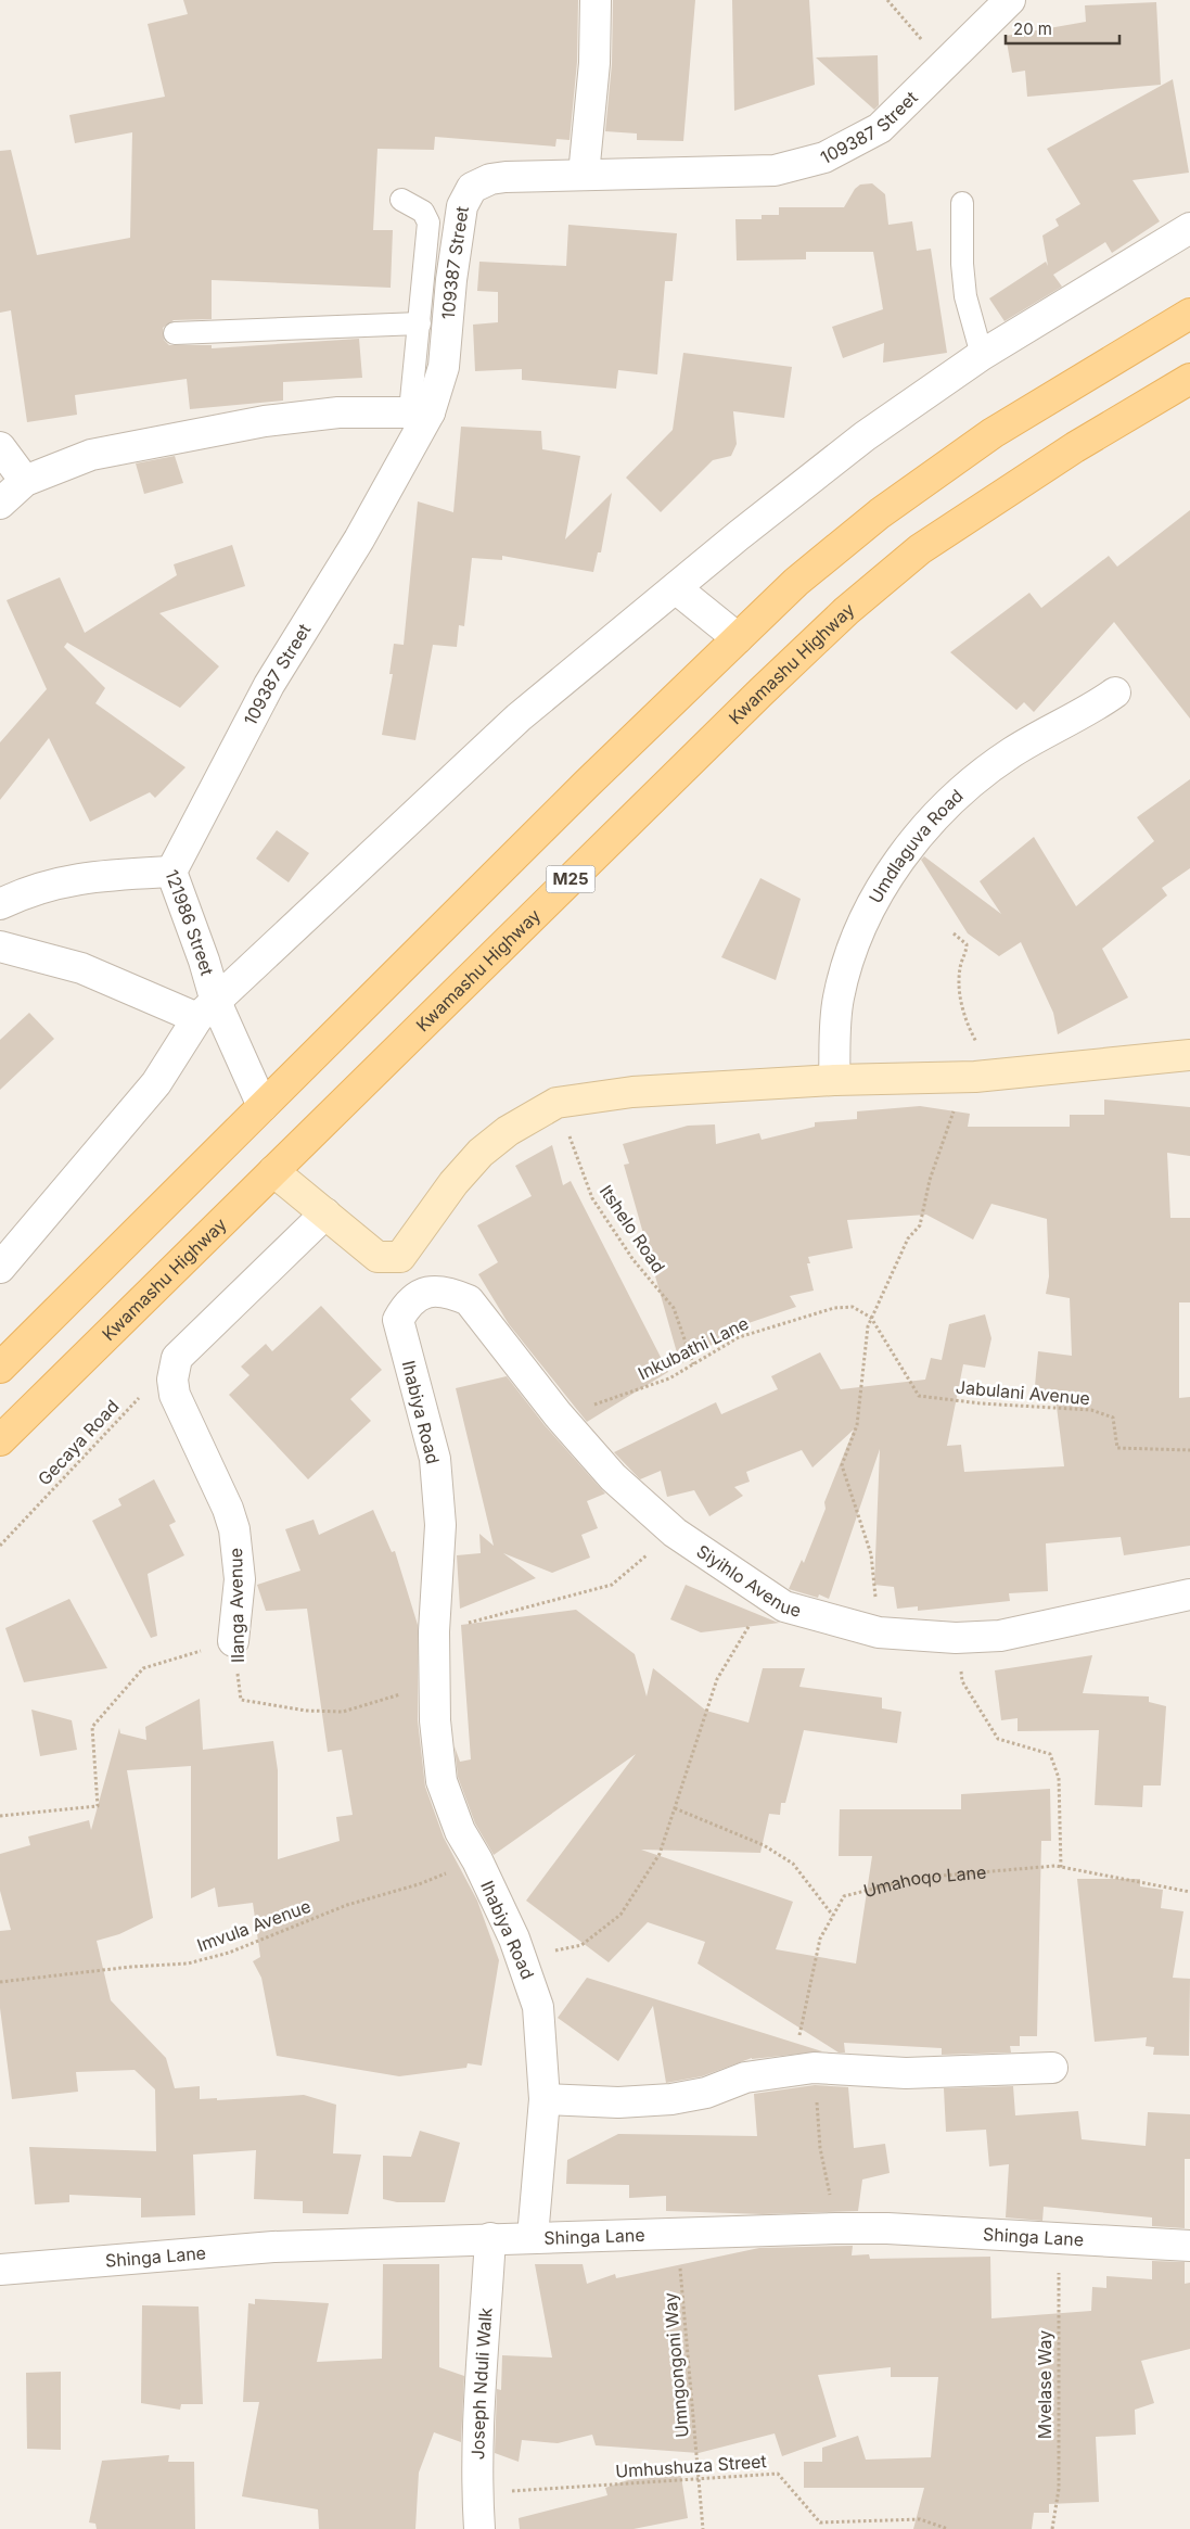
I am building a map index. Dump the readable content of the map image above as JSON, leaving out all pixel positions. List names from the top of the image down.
{
  "streets": {
    "main road": ["Kwamashu Highway", "M25"],
    "street": [
      "109387 Street",
      "Umdlaguva Road",
      "121986 Street",
      "Ihabiya Road",
      "Siyihlo Avenue",
      "Ilanga Avenue",
      "Shinga Lane",
      "Joseph Nduli Walk"
    ],
    "path": [
      "Itshelo Road",
      "Inkubathi Lane",
      "Jabulani Avenue",
      "Gecaya Road",
      "Umahoqo Lane",
      "Imvula Avenue",
      "Umngongoni Way",
      "Mvelase Way",
      "Umhushuza Street"
    ]
  },
  "crossings": [
    ["109387 Street", "121986 Street"],
    ["Itshelo Road", "Inkubathi Lane"],
    ["Inkubathi Lane", "Jabulani Avenue"],
    ["Inkubathi Lane", "Siyihlo Avenue"],
    ["Ihabiya Road", "Siyihlo Avenue"],
    ["Ihabiya Road", "Ilanga Avenue"],
    ["Ihabiya Road", "Imvula Avenue"],
    ["Ihabiya Road", "Shinga Lane"],
    ["Umahoqo Lane", "Shinga Lane"],
    ["Shinga Lane", "Umngongoni Way"],
    ["Shinga Lane", "Joseph Nduli Walk"],
    ["Shinga Lane", "Mvelase Way"],
    ["Umngongoni Way", "Umhushuza Street"],
    ["Joseph Nduli Walk", "Umhushuza Street"]
  ],
  "scale_bar": "20 m"
}
